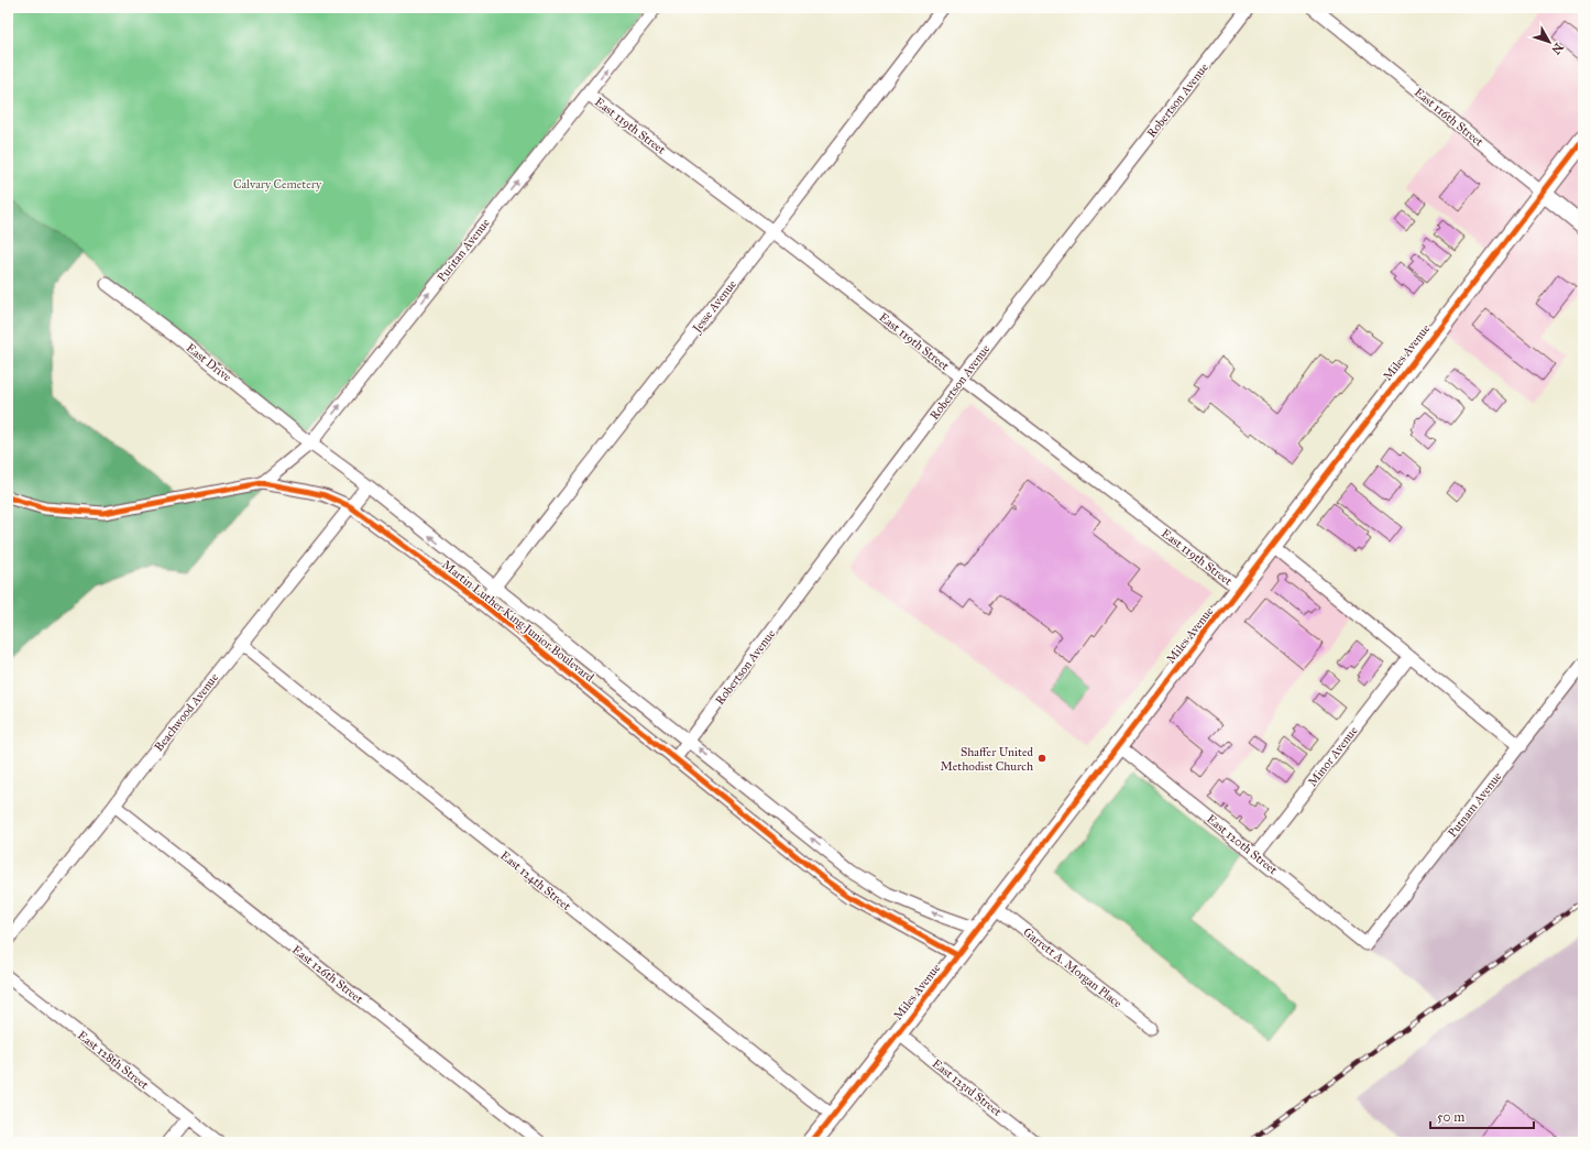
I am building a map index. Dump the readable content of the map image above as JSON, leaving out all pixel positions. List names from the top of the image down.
{
  "streets": {
    "main road": ["East 116th Street", "Miles Avenue"],
    "street": [
      "Robertson Avenue",
      "East 119th Street",
      "Puritan Avenue",
      "Jesse Avenue",
      "East Drive",
      "Martin Luther King Junior Boulevard",
      "Beachwood Avenue",
      "Minor Avenue",
      "Putnam Avenue",
      "East 120th Street",
      "East 124th Street",
      "Garrett A. Morgan Place",
      "East 126th Street",
      "East 128th Street",
      "East 123rd Street"
    ]
  },
  "crossings": [
    ["Robertson Avenue", "East 119th Street"],
    ["Robertson Avenue", "Martin Luther King Junior Boulevard"],
    ["East 116th Street", "Miles Avenue"],
    ["East 119th Street", "Puritan Avenue"],
    ["East 119th Street", "Jesse Avenue"],
    ["East 119th Street", "Miles Avenue"],
    ["Puritan Avenue", "East Drive"],
    ["Puritan Avenue", "Martin Luther King Junior Boulevard"],
    ["Jesse Avenue", "Martin Luther King Junior Boulevard"],
    ["Miles Avenue", "Martin Luther King Junior Boulevard"],
    ["Miles Avenue", "East 120th Street"],
    ["Miles Avenue", "East 124th Street"],
    ["Miles Avenue", "Garrett A. Morgan Place"],
    ["Miles Avenue", "East 123rd Street"],
    ["East Drive", "Martin Luther King Junior Boulevard"],
    ["Martin Luther King Junior Boulevard", "Beachwood Avenue"],
    ["Beachwood Avenue", "East 124th Street"],
    ["Beachwood Avenue", "East 126th Street"],
    ["Minor Avenue", "East 120th Street"],
    ["Putnam Avenue", "East 120th Street"]
  ],
  "one_way": ["Puritan Avenue"],
  "parks": ["Calvary Cemetery"],
  "places": ["Shaffer United Methodist Church"],
  "scale_bar": "50 m",
  "north": "bottom right"
}
